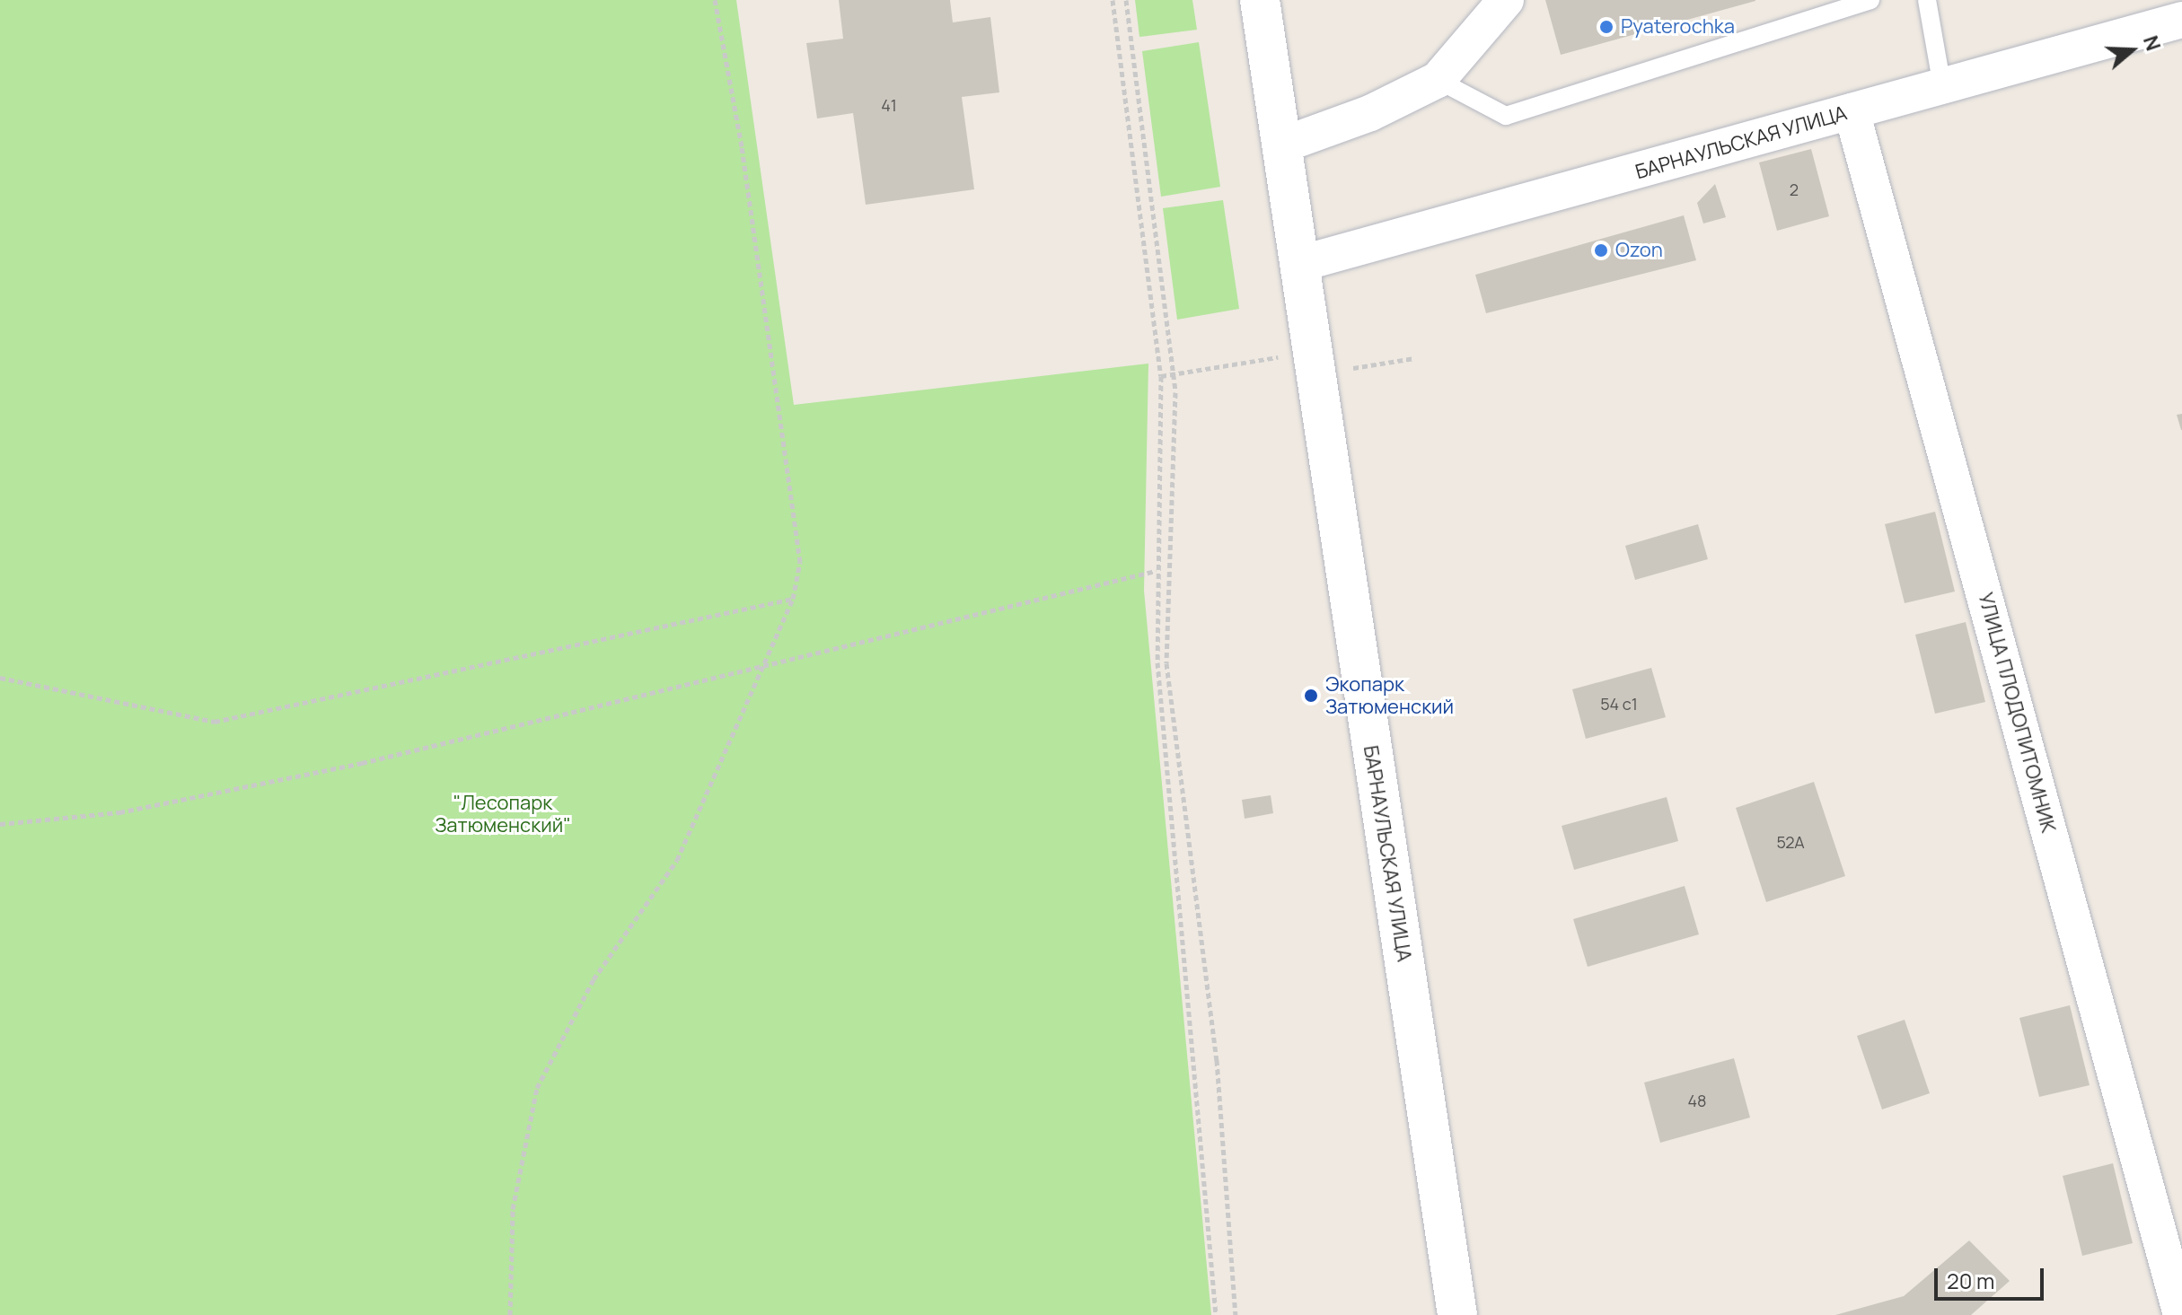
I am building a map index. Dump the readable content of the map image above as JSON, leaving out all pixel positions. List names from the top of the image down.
{
  "streets": {
    "street": ["БАРНАУЛЬСКАЯ УЛИЦА", "УЛИЦА ПЛОДОПИТОМНИК"]
  },
  "crossings": [
    ["БАРНАУЛЬСКАЯ УЛИЦА", "УЛИЦА ПЛОДОПИТОМНИК"]
  ],
  "parks": ["\"Лесопарк Затюменский\""],
  "places": ["Pyaterochka", "Ozon", "Экопарк Затюменский"],
  "house_numbers": [
    "41",
    "2",
    "54 с1",
    "52А",
    "48"
  ],
  "scale_bar": "20 m",
  "north": "right"
}
